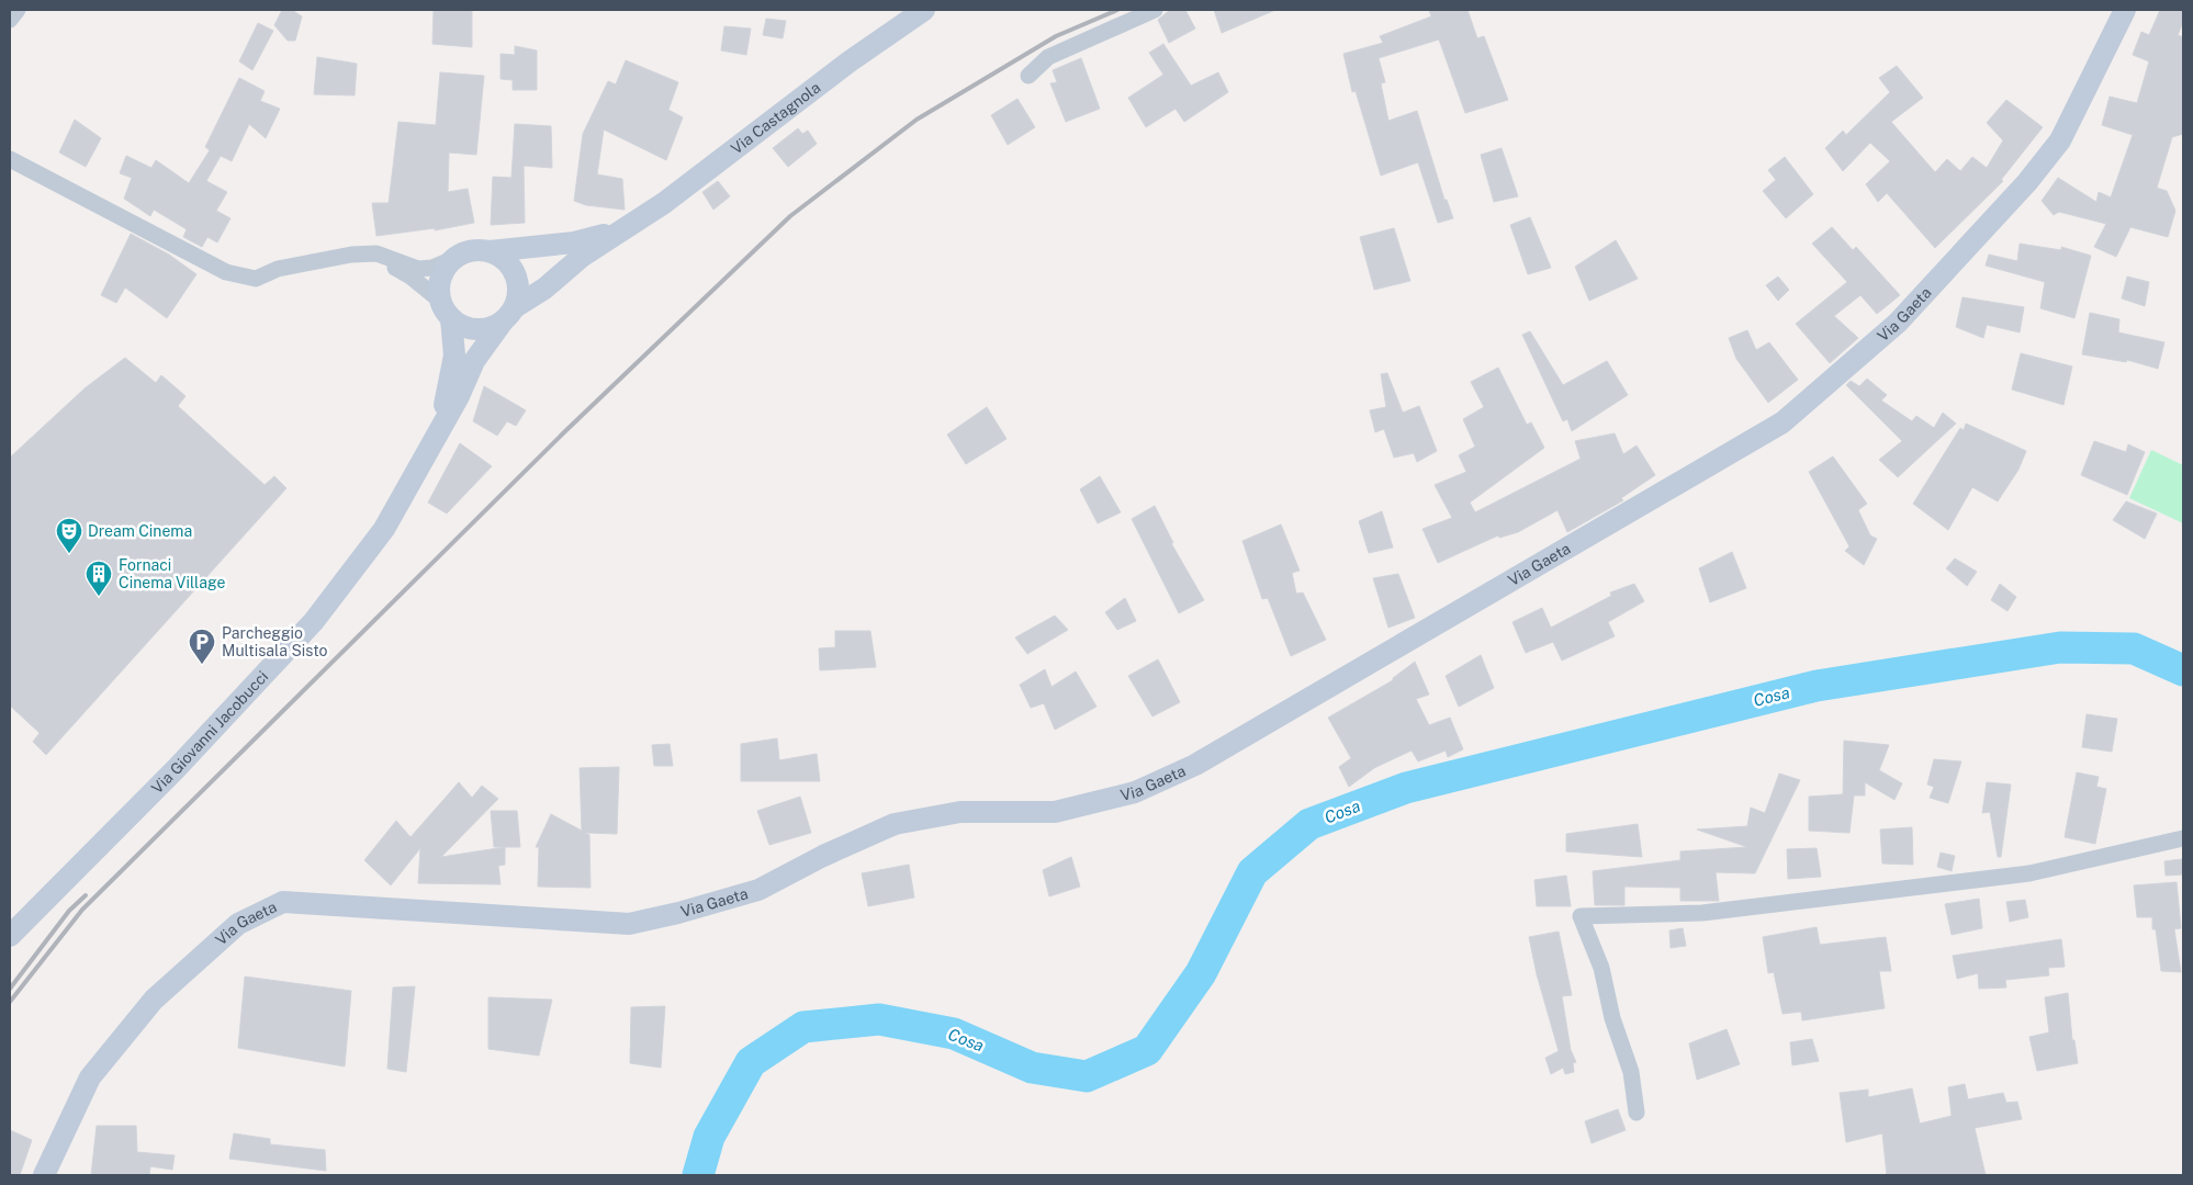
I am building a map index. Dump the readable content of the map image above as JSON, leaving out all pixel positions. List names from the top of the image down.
{
  "streets": {
    "street": ["Via Castagnola", "Via Gaeta", "Via Giovanni Jacobucci"]
  },
  "water": ["Cosa"],
  "places": {
    "theatre": ["Dream Cinema"],
    "building": ["Fornaci Cinema Village"],
    "parking": ["Parcheggio Multisala Sisto"]
  }
}
